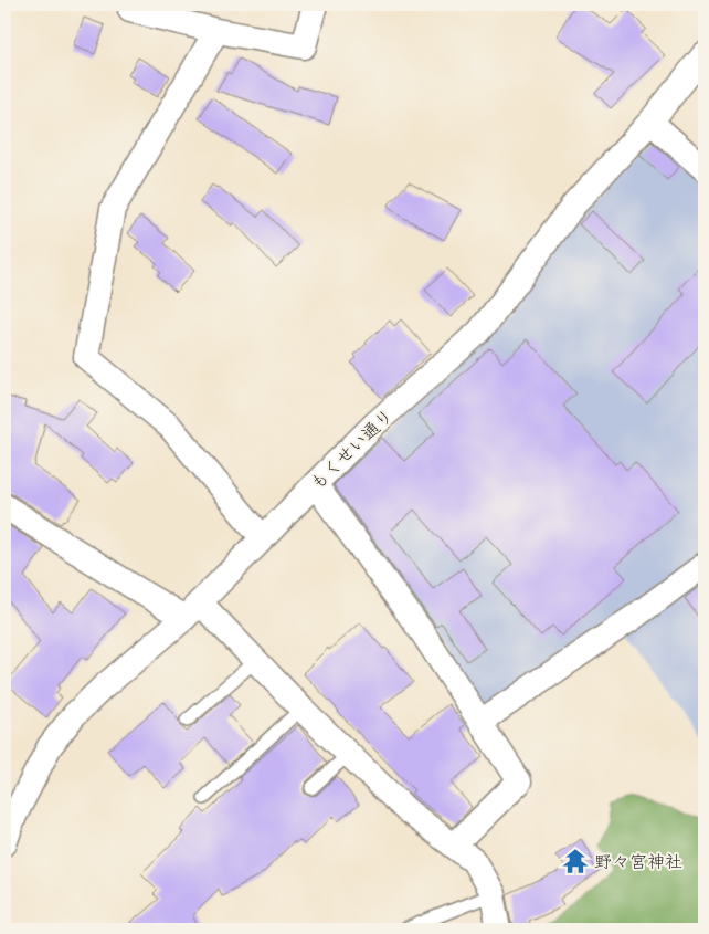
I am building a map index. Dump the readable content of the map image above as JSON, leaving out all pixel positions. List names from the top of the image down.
{
  "streets": {
    "street": ["もくせい通り"]
  },
  "places": {
    "temple": ["野々宮神社"]
  }
}
